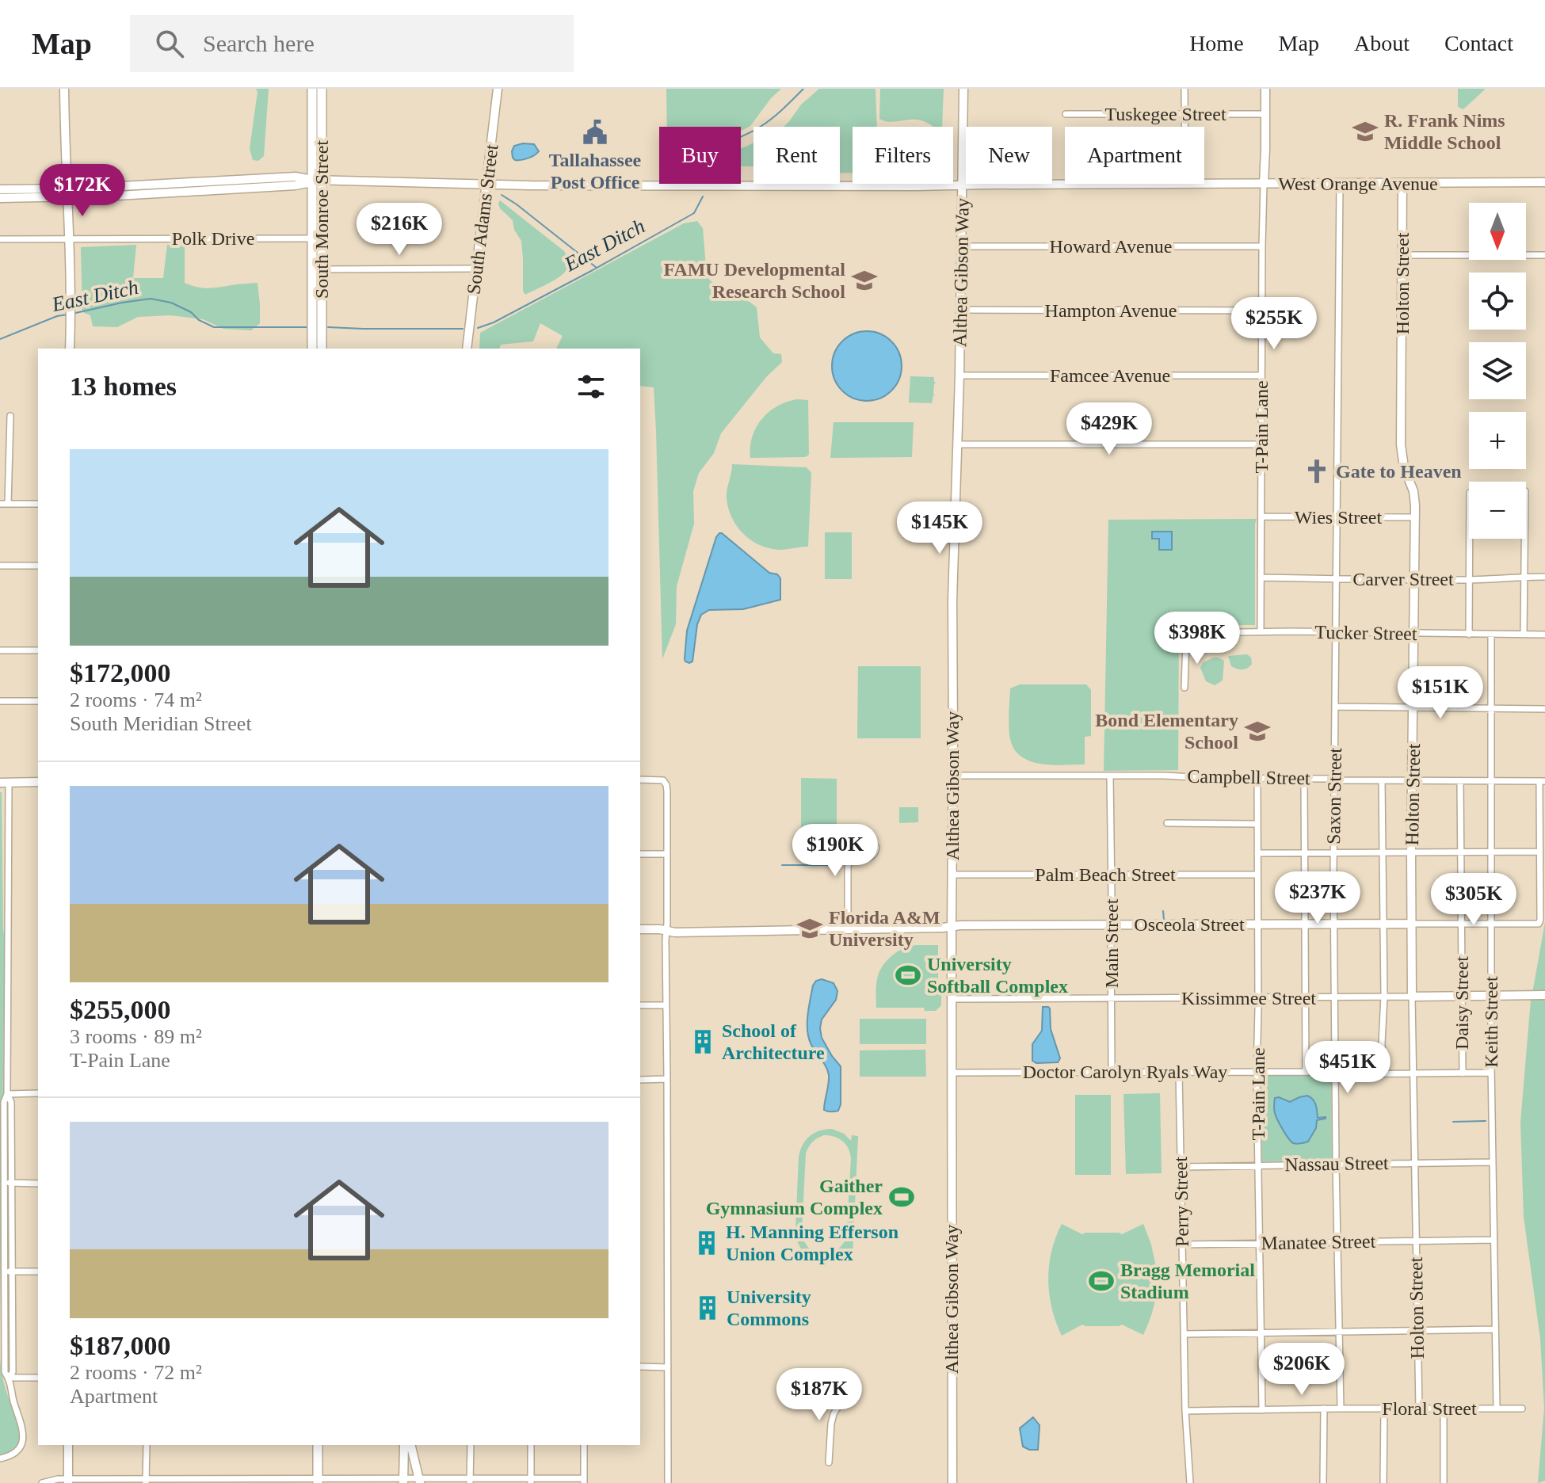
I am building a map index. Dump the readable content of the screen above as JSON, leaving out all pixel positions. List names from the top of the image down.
{
  "streets": {
    "main road": ["South Monroe Street"],
    "street": [
      "Tuskegee Street",
      "West Orange Avenue",
      "South Adams Street",
      "Polk Drive",
      "Howard Avenue",
      "Althea Gibson Way",
      "Holton Street",
      "Hampton Avenue",
      "Famcee Avenue",
      "T-Pain Lane",
      "Wies Street",
      "Carver Street",
      "Tucker Street",
      "Campbell Street",
      "Saxon Street",
      "Palm Beach Street",
      "Osceola Street",
      "Main Street",
      "Kissimmee Street",
      "Daisy Street",
      "Keith Street",
      "Doctor Carolyn Ryals Way",
      "Nassau Street",
      "Perry Street",
      "Manatee Street",
      "Floral Street"
    ]
  },
  "crossings": [
    ["West Orange Avenue", "South Monroe Street"],
    ["West Orange Avenue", "South Adams Street"],
    ["West Orange Avenue", "Althea Gibson Way"],
    ["West Orange Avenue", "Holton Street"],
    ["West Orange Avenue", "T-Pain Lane"],
    ["West Orange Avenue", "Saxon Street"],
    ["South Monroe Street", "Polk Drive"],
    ["Howard Avenue", "Althea Gibson Way"],
    ["Howard Avenue", "T-Pain Lane"],
    ["Althea Gibson Way", "Hampton Avenue"],
    ["Althea Gibson Way", "Famcee Avenue"],
    ["Althea Gibson Way", "Campbell Street"],
    ["Althea Gibson Way", "Palm Beach Street"],
    ["Althea Gibson Way", "Osceola Street"],
    ["Althea Gibson Way", "Kissimmee Street"],
    ["Althea Gibson Way", "Doctor Carolyn Ryals Way"],
    ["Holton Street", "Wies Street"],
    ["Holton Street", "Carver Street"],
    ["Holton Street", "Tucker Street"],
    ["Holton Street", "Campbell Street"],
    ["Holton Street", "Osceola Street"],
    ["Holton Street", "Kissimmee Street"],
    ["Holton Street", "Doctor Carolyn Ryals Way"],
    ["Holton Street", "Nassau Street"],
    ["Holton Street", "Manatee Street"],
    ["Holton Street", "Floral Street"],
    ["Hampton Avenue", "T-Pain Lane"],
    ["Famcee Avenue", "T-Pain Lane"],
    ["T-Pain Lane", "Wies Street"],
    ["T-Pain Lane", "Carver Street"],
    ["T-Pain Lane", "Tucker Street"],
    ["T-Pain Lane", "Campbell Street"],
    ["T-Pain Lane", "Palm Beach Street"],
    ["T-Pain Lane", "Osceola Street"],
    ["T-Pain Lane", "Kissimmee Street"],
    ["T-Pain Lane", "Doctor Carolyn Ryals Way"],
    ["T-Pain Lane", "Nassau Street"],
    ["T-Pain Lane", "Manatee Street"],
    ["T-Pain Lane", "Floral Street"],
    ["Wies Street", "Saxon Street"],
    ["Carver Street", "Saxon Street"],
    ["Tucker Street", "Saxon Street"],
    ["Tucker Street", "Keith Street"],
    ["Campbell Street", "Saxon Street"],
    ["Campbell Street", "Main Street"],
    ["Campbell Street", "Daisy Street"],
    ["Campbell Street", "Keith Street"],
    ["Saxon Street", "Osceola Street"],
    ["Saxon Street", "Kissimmee Street"],
    ["Saxon Street", "Doctor Carolyn Ryals Way"],
    ["Saxon Street", "Nassau Street"],
    ["Saxon Street", "Manatee Street"],
    ["Saxon Street", "Floral Street"],
    ["Palm Beach Street", "Main Street"],
    ["Osceola Street", "Main Street"],
    ["Osceola Street", "Daisy Street"],
    ["Osceola Street", "Keith Street"],
    ["Main Street", "Kissimmee Street"],
    ["Main Street", "Doctor Carolyn Ryals Way"],
    ["Kissimmee Street", "Daisy Street"],
    ["Kissimmee Street", "Keith Street"],
    ["Daisy Street", "Doctor Carolyn Ryals Way"],
    ["Keith Street", "Doctor Carolyn Ryals Way"],
    ["Keith Street", "Nassau Street"],
    ["Keith Street", "Manatee Street"],
    ["Keith Street", "Floral Street"],
    ["Doctor Carolyn Ryals Way", "Perry Street"],
    ["Nassau Street", "Perry Street"],
    ["Perry Street", "Manatee Street"],
    ["Perry Street", "Floral Street"]
  ],
  "water": ["East Ditch"],
  "places": {
    "school or university": [
      "R. Frank Nims Middle School",
      "FAMU Developmental Research School",
      "Bond Elementary School",
      "Florida A&M University"
    ],
    "public building": ["Tallahassee Post Office"],
    "church": ["Gate to Heaven"],
    "sports": ["University Softball Complex", "Gaither Gymnasium Complex", "Bragg Memorial Stadium"],
    "building": ["School of Architecture", "H. Manning Efferson Union Complex", "University Commons"]
  },
  "north": "bottom",
  "page": {
    "header": "Map",
    "search": "Search here",
    "nav": [
      "Home",
      "Map",
      "About",
      "Contact"
    ],
    "chip": [
      "Buy",
      "Rent",
      "Filters",
      "New",
      "Apartment"
    ],
    "price": [
      "$172K",
      "$216K",
      "$255K",
      "$429K",
      "$145K",
      "$398K",
      "$151K",
      "$190K",
      "$237K",
      "$305K",
      "$451K",
      "$206K",
      "$187K"
    ],
    "map_buttons": ["+", "−"],
    "heading": "13 homes",
    "list": [
      {
        "name": "$172,000",
        "note": "2 rooms · 74 m² · South Meridian Street"
      },
      {
        "name": "$255,000",
        "note": "3 rooms · 89 m² · T-Pain Lane"
      },
      {
        "name": "$187,000",
        "note": "2 rooms · 72 m² · Apartment"
      }
    ]
  }
}
